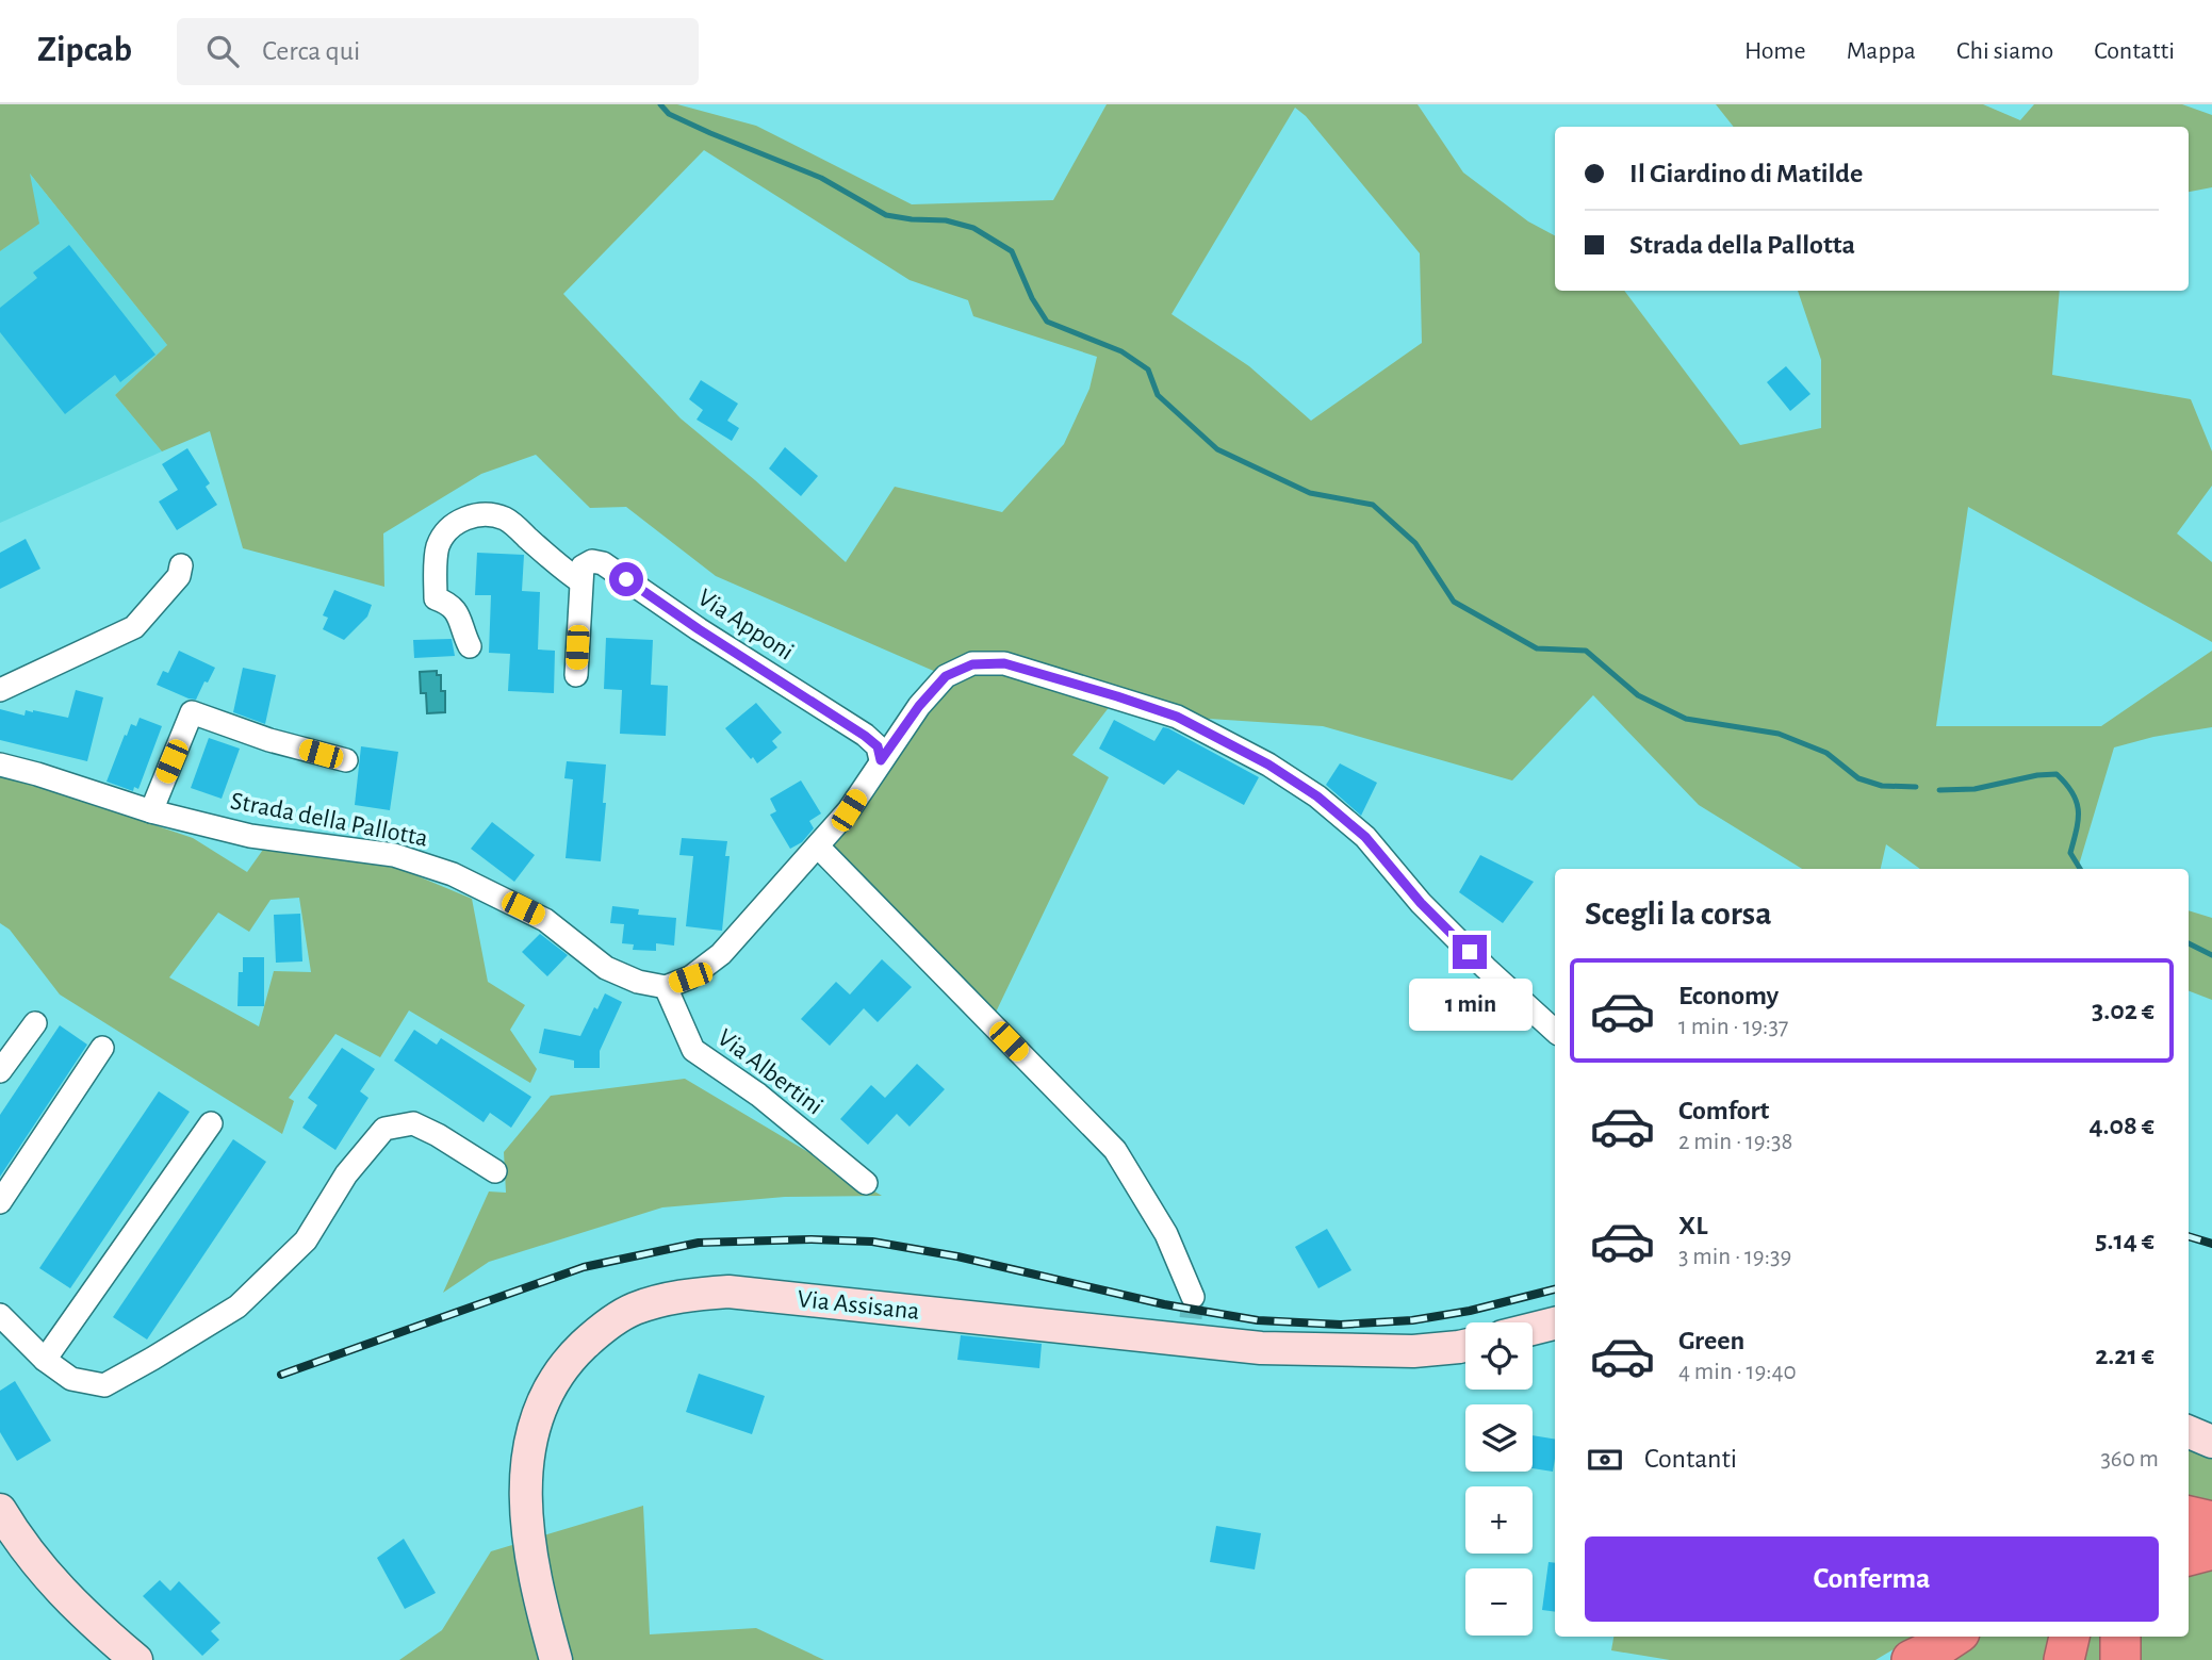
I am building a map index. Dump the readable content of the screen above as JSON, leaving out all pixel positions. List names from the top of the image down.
{
  "streets": {
    "main road": ["Via Assisana"],
    "street": ["Via Apponi", "Strada della Pallotta", "Via Albertini"]
  },
  "crossings": [
    ["Strada della Pallotta", "Via Albertini"]
  ],
  "page": {
    "header": "Zipcab",
    "search": "Cerca qui",
    "nav": [
      "Home",
      "Mappa",
      "Chi siamo",
      "Contatti"
    ],
    "banner": ["Il Giardino di Matilde", "Strada della Pallotta"],
    "heading": "Scegli la corsa",
    "list": [
      {
        "name": "Economy",
        "note": "1 min · 19:37",
        "value": "3.02 €"
      },
      {
        "name": "Comfort",
        "note": "2 min · 19:38",
        "value": "4.08 €"
      },
      {
        "name": "XL",
        "note": "3 min · 19:39",
        "value": "5.14 €"
      },
      {
        "name": "Green",
        "note": "4 min · 19:40",
        "value": "2.21 €"
      }
    ],
    "bubble": "1 min",
    "map_buttons": ["+", "−"],
    "pay": ["Contanti", "360 m"],
    "buttons": "Conferma"
  }
}
